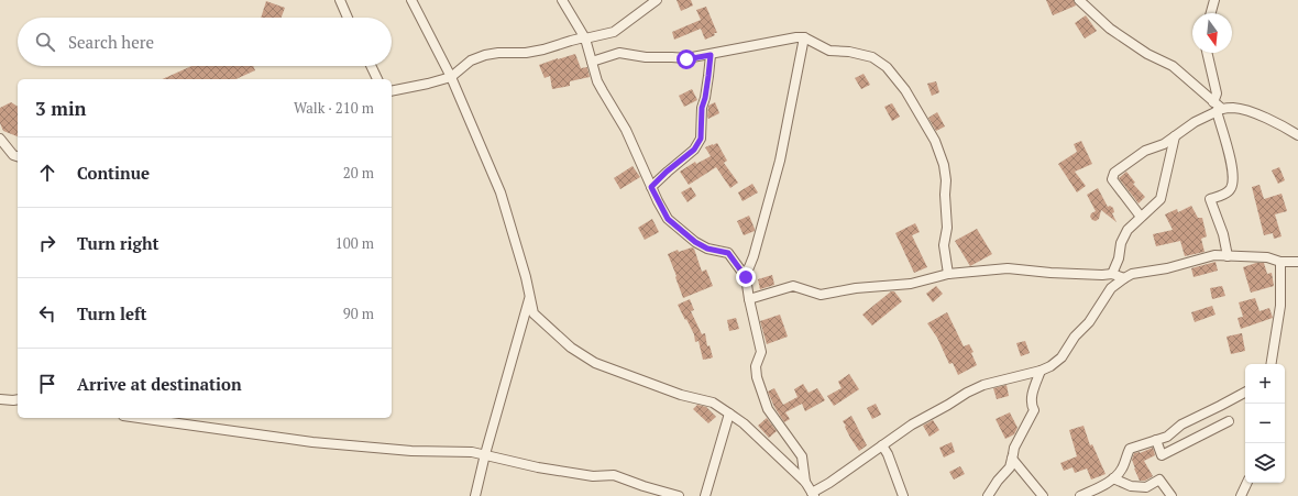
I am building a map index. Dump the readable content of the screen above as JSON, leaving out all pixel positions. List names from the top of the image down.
{
  "north": "bottom",
  "page": {
    "search": "Search here",
    "heading": ["3 min", "Walk · 210 m"],
    "list": [
      ["Continue", "20 m"],
      ["Turn right", "100 m"],
      ["Turn left", "90 m"],
      "Arrive at destination"
    ],
    "map_buttons": ["+", "−"]
  }
}
